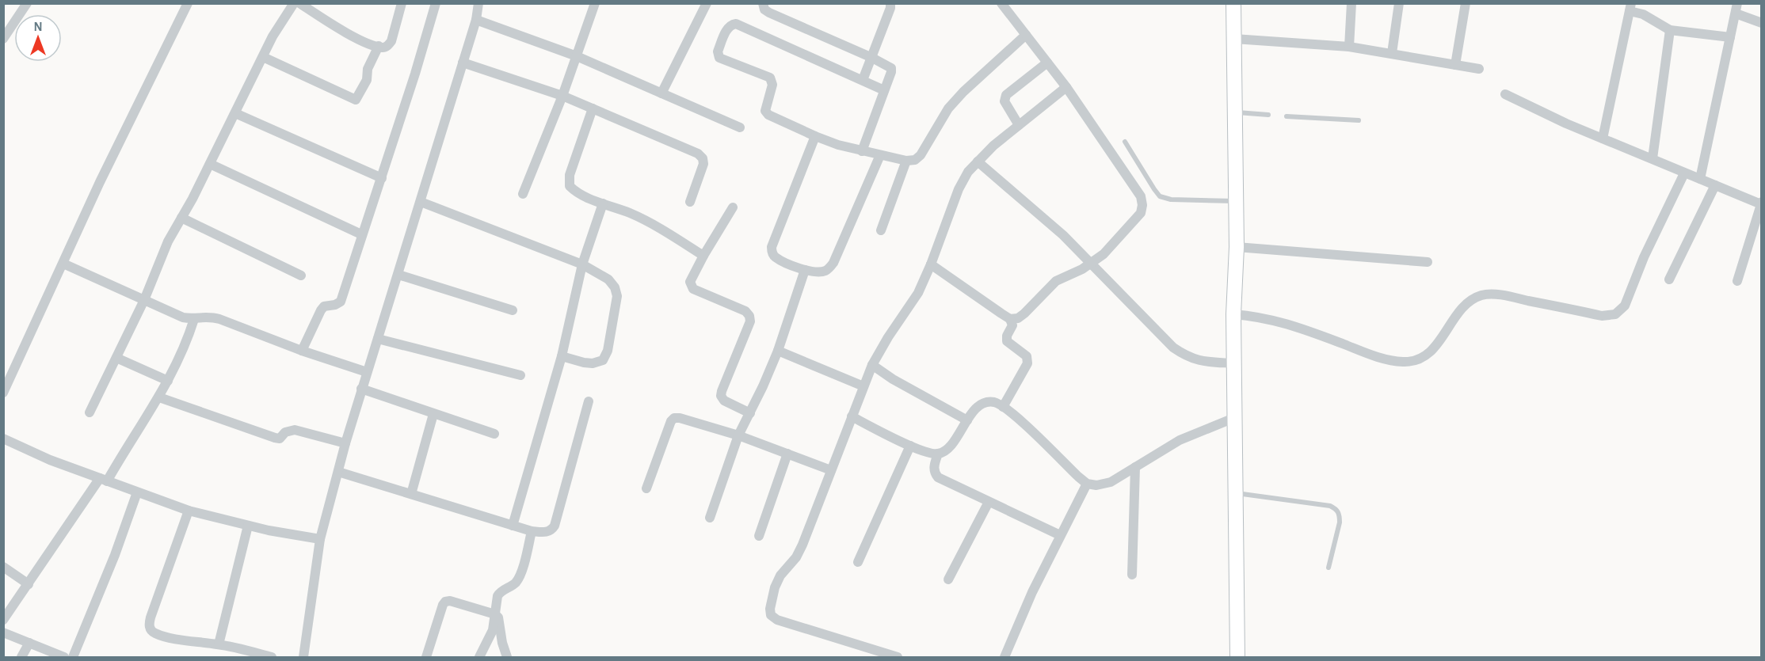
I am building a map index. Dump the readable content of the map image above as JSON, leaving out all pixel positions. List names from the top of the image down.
{
  "north": "top"
}
